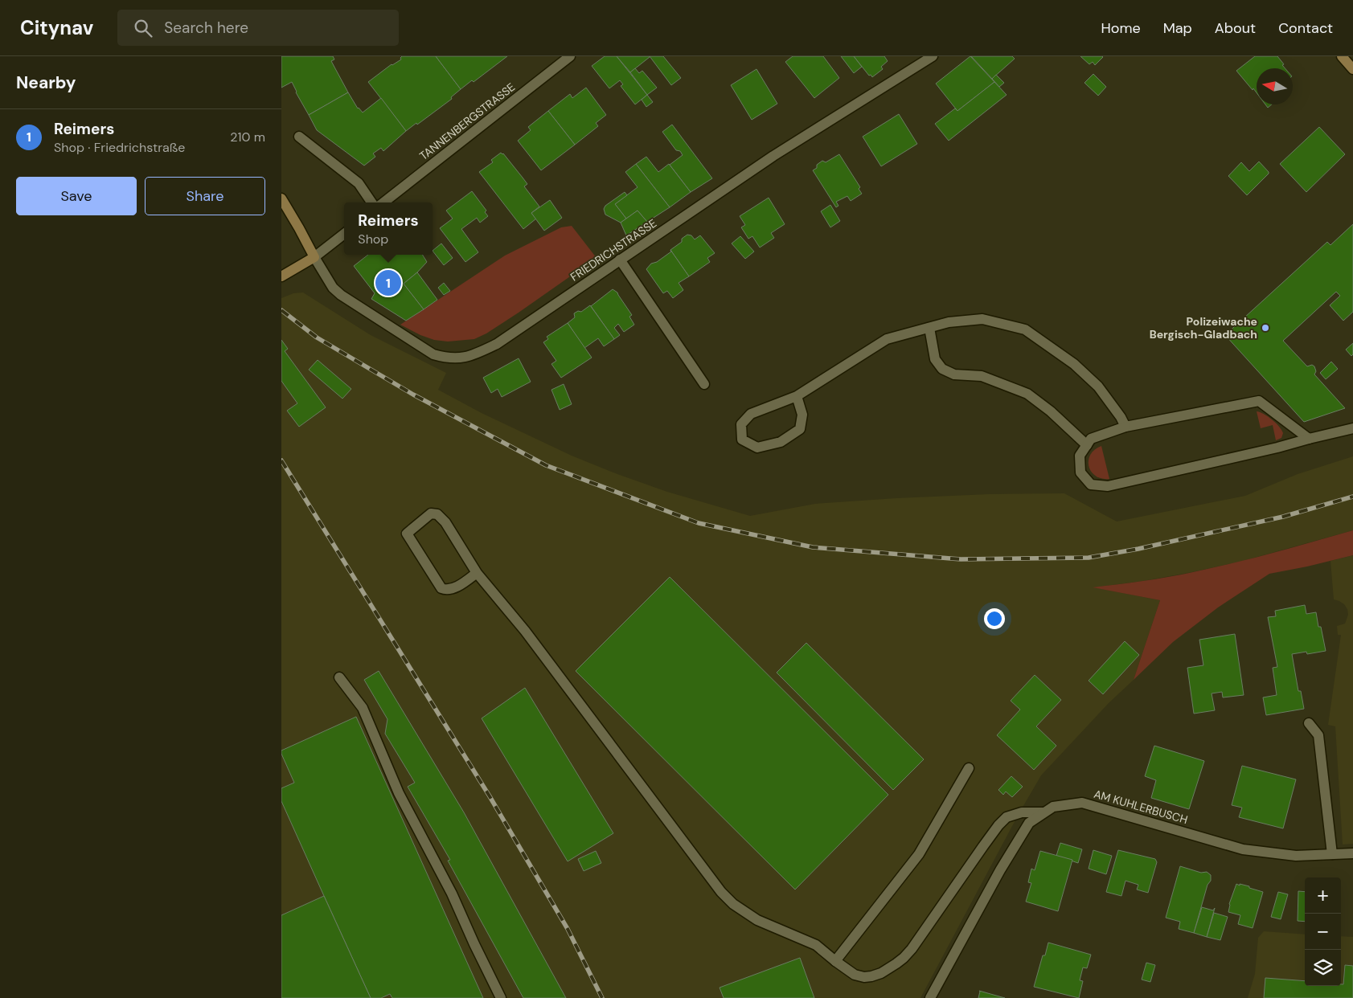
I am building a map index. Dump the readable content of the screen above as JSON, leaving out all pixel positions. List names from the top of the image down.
{
  "streets": {
    "street": ["TANNENBERGSTRASSE", "FRIEDRICHSTRASSE", "AM KUHLERBUSCH"]
  },
  "places": ["Polizeiwache Bergisch-Gladbach"],
  "north": "left",
  "page": {
    "header": "Citynav",
    "search": "Search here",
    "nav": [
      "Home",
      "Map",
      "About",
      "Contact"
    ],
    "heading": "Nearby",
    "list": [
      {
        "mark": "1",
        "name": "Reimers",
        "note": "Shop · Friedrichstraße",
        "value": "210 m"
      }
    ],
    "buttons": ["Save", "Share"],
    "popup": ["Reimers", "Shop"],
    "pins": "1",
    "map_buttons": ["+", "−"]
  }
}
